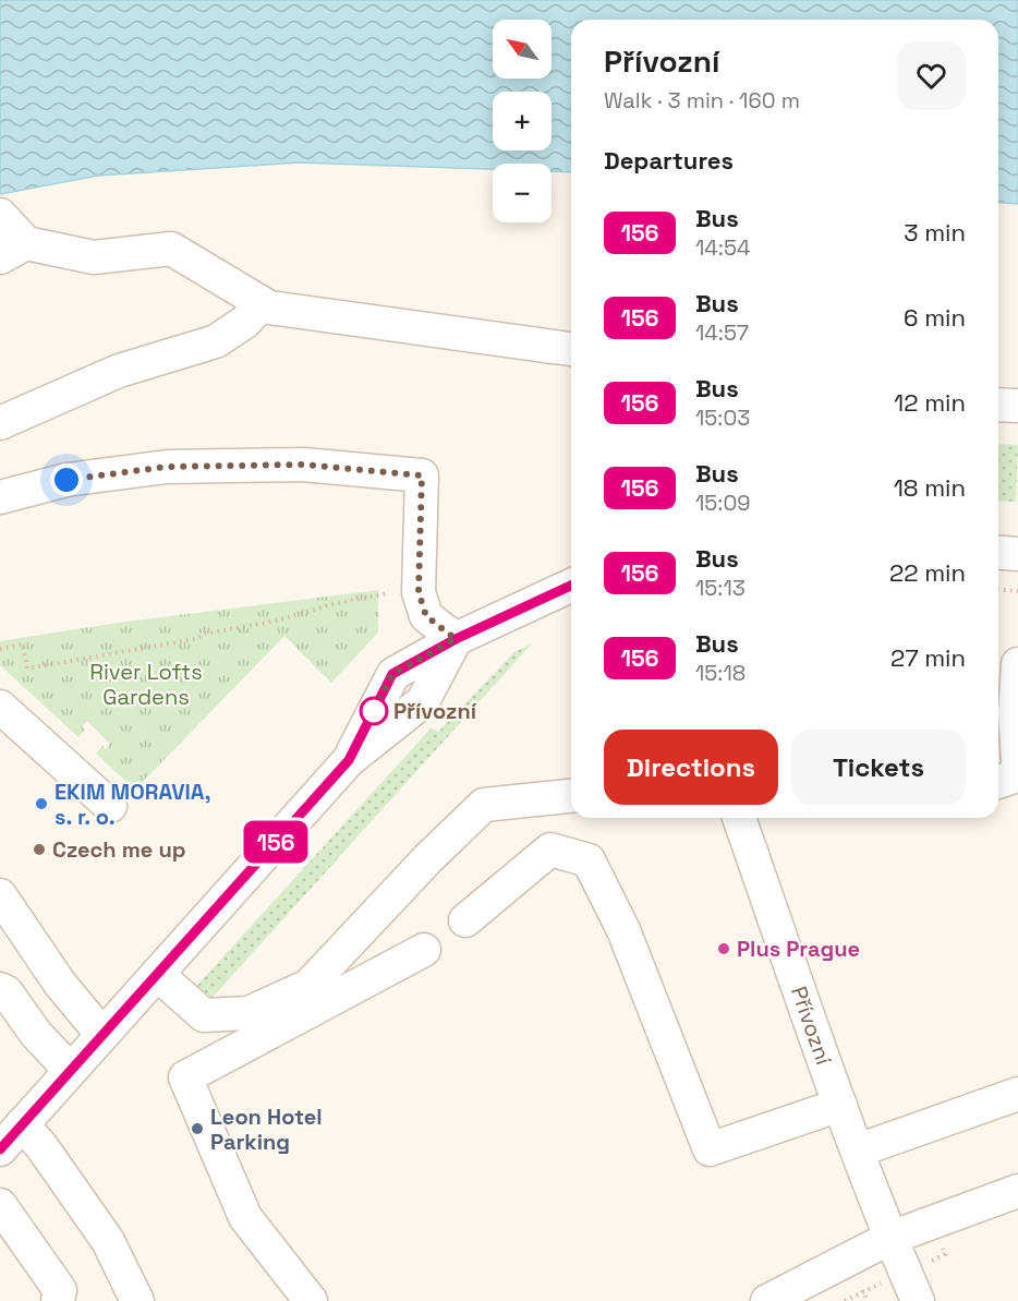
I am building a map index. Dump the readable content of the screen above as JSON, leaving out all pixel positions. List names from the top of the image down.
{
  "streets": {
    "street": ["Přívozní"]
  },
  "parks": ["River Lofts Gardens"],
  "places": [
    "Přívozní",
    "EKIM MORAVIA, s. r. o.",
    "Czech me up",
    "Plus Prague",
    "Leon Hotel Parking"
  ],
  "lines": ["bus line 156"],
  "north": "top left",
  "page": {
    "on_map": "156",
    "map_buttons": ["+", "−"],
    "heading": [
      ["Přívozní", "Walk · 3 min · 160 m"],
      "Departures"
    ],
    "list": [
      {
        "mark": "156",
        "name": "Bus",
        "note": "14:54",
        "value": "3 min"
      },
      {
        "mark": "156",
        "name": "Bus",
        "note": "14:57",
        "value": "6 min"
      },
      {
        "mark": "156",
        "name": "Bus",
        "note": "15:03",
        "value": "12 min"
      },
      {
        "mark": "156",
        "name": "Bus",
        "note": "15:09",
        "value": "18 min"
      },
      {
        "mark": "156",
        "name": "Bus",
        "note": "15:13",
        "value": "22 min"
      },
      {
        "mark": "156",
        "name": "Bus",
        "note": "15:18",
        "value": "27 min"
      }
    ],
    "buttons": ["Directions", "Tickets"]
  }
}
